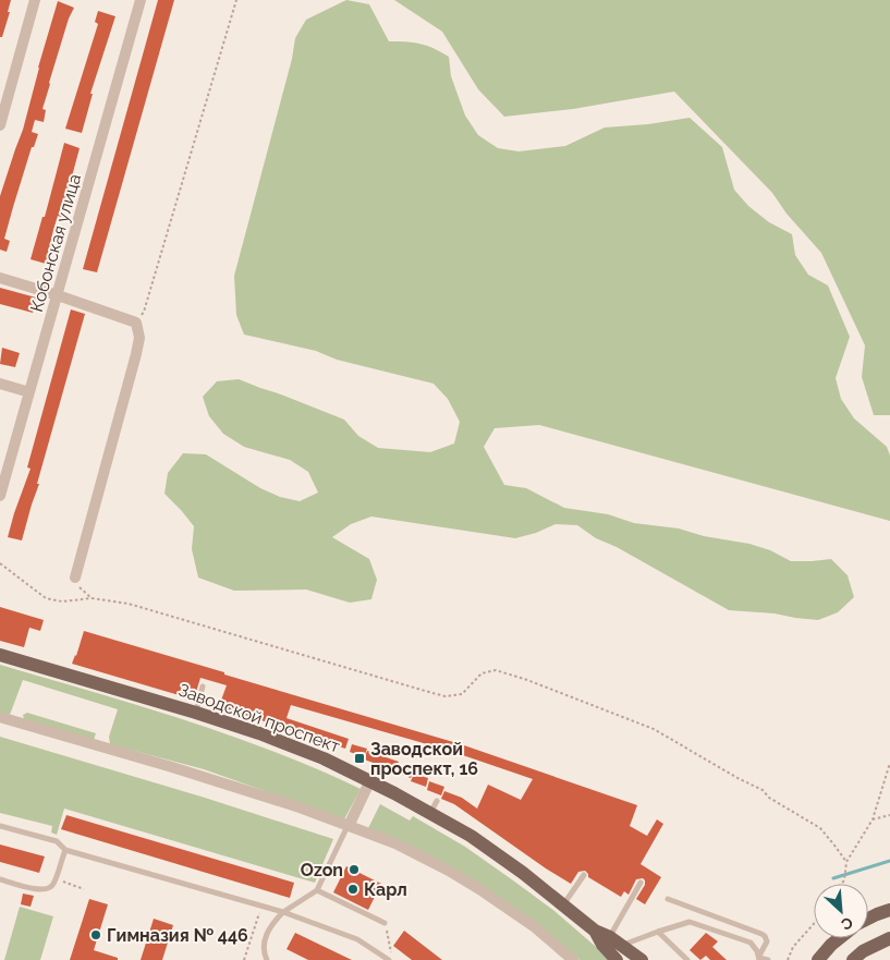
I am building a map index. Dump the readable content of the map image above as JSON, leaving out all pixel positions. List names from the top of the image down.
{
  "streets": {
    "main road": ["Заводской проспект"],
    "street": ["Кобонская улица"]
  },
  "places": {
    "transit": ["Заводской проспект, 16"],
    "other": ["Ozon", "Карл", "Гимназия № 446"]
  },
  "north": "bottom right"
}
